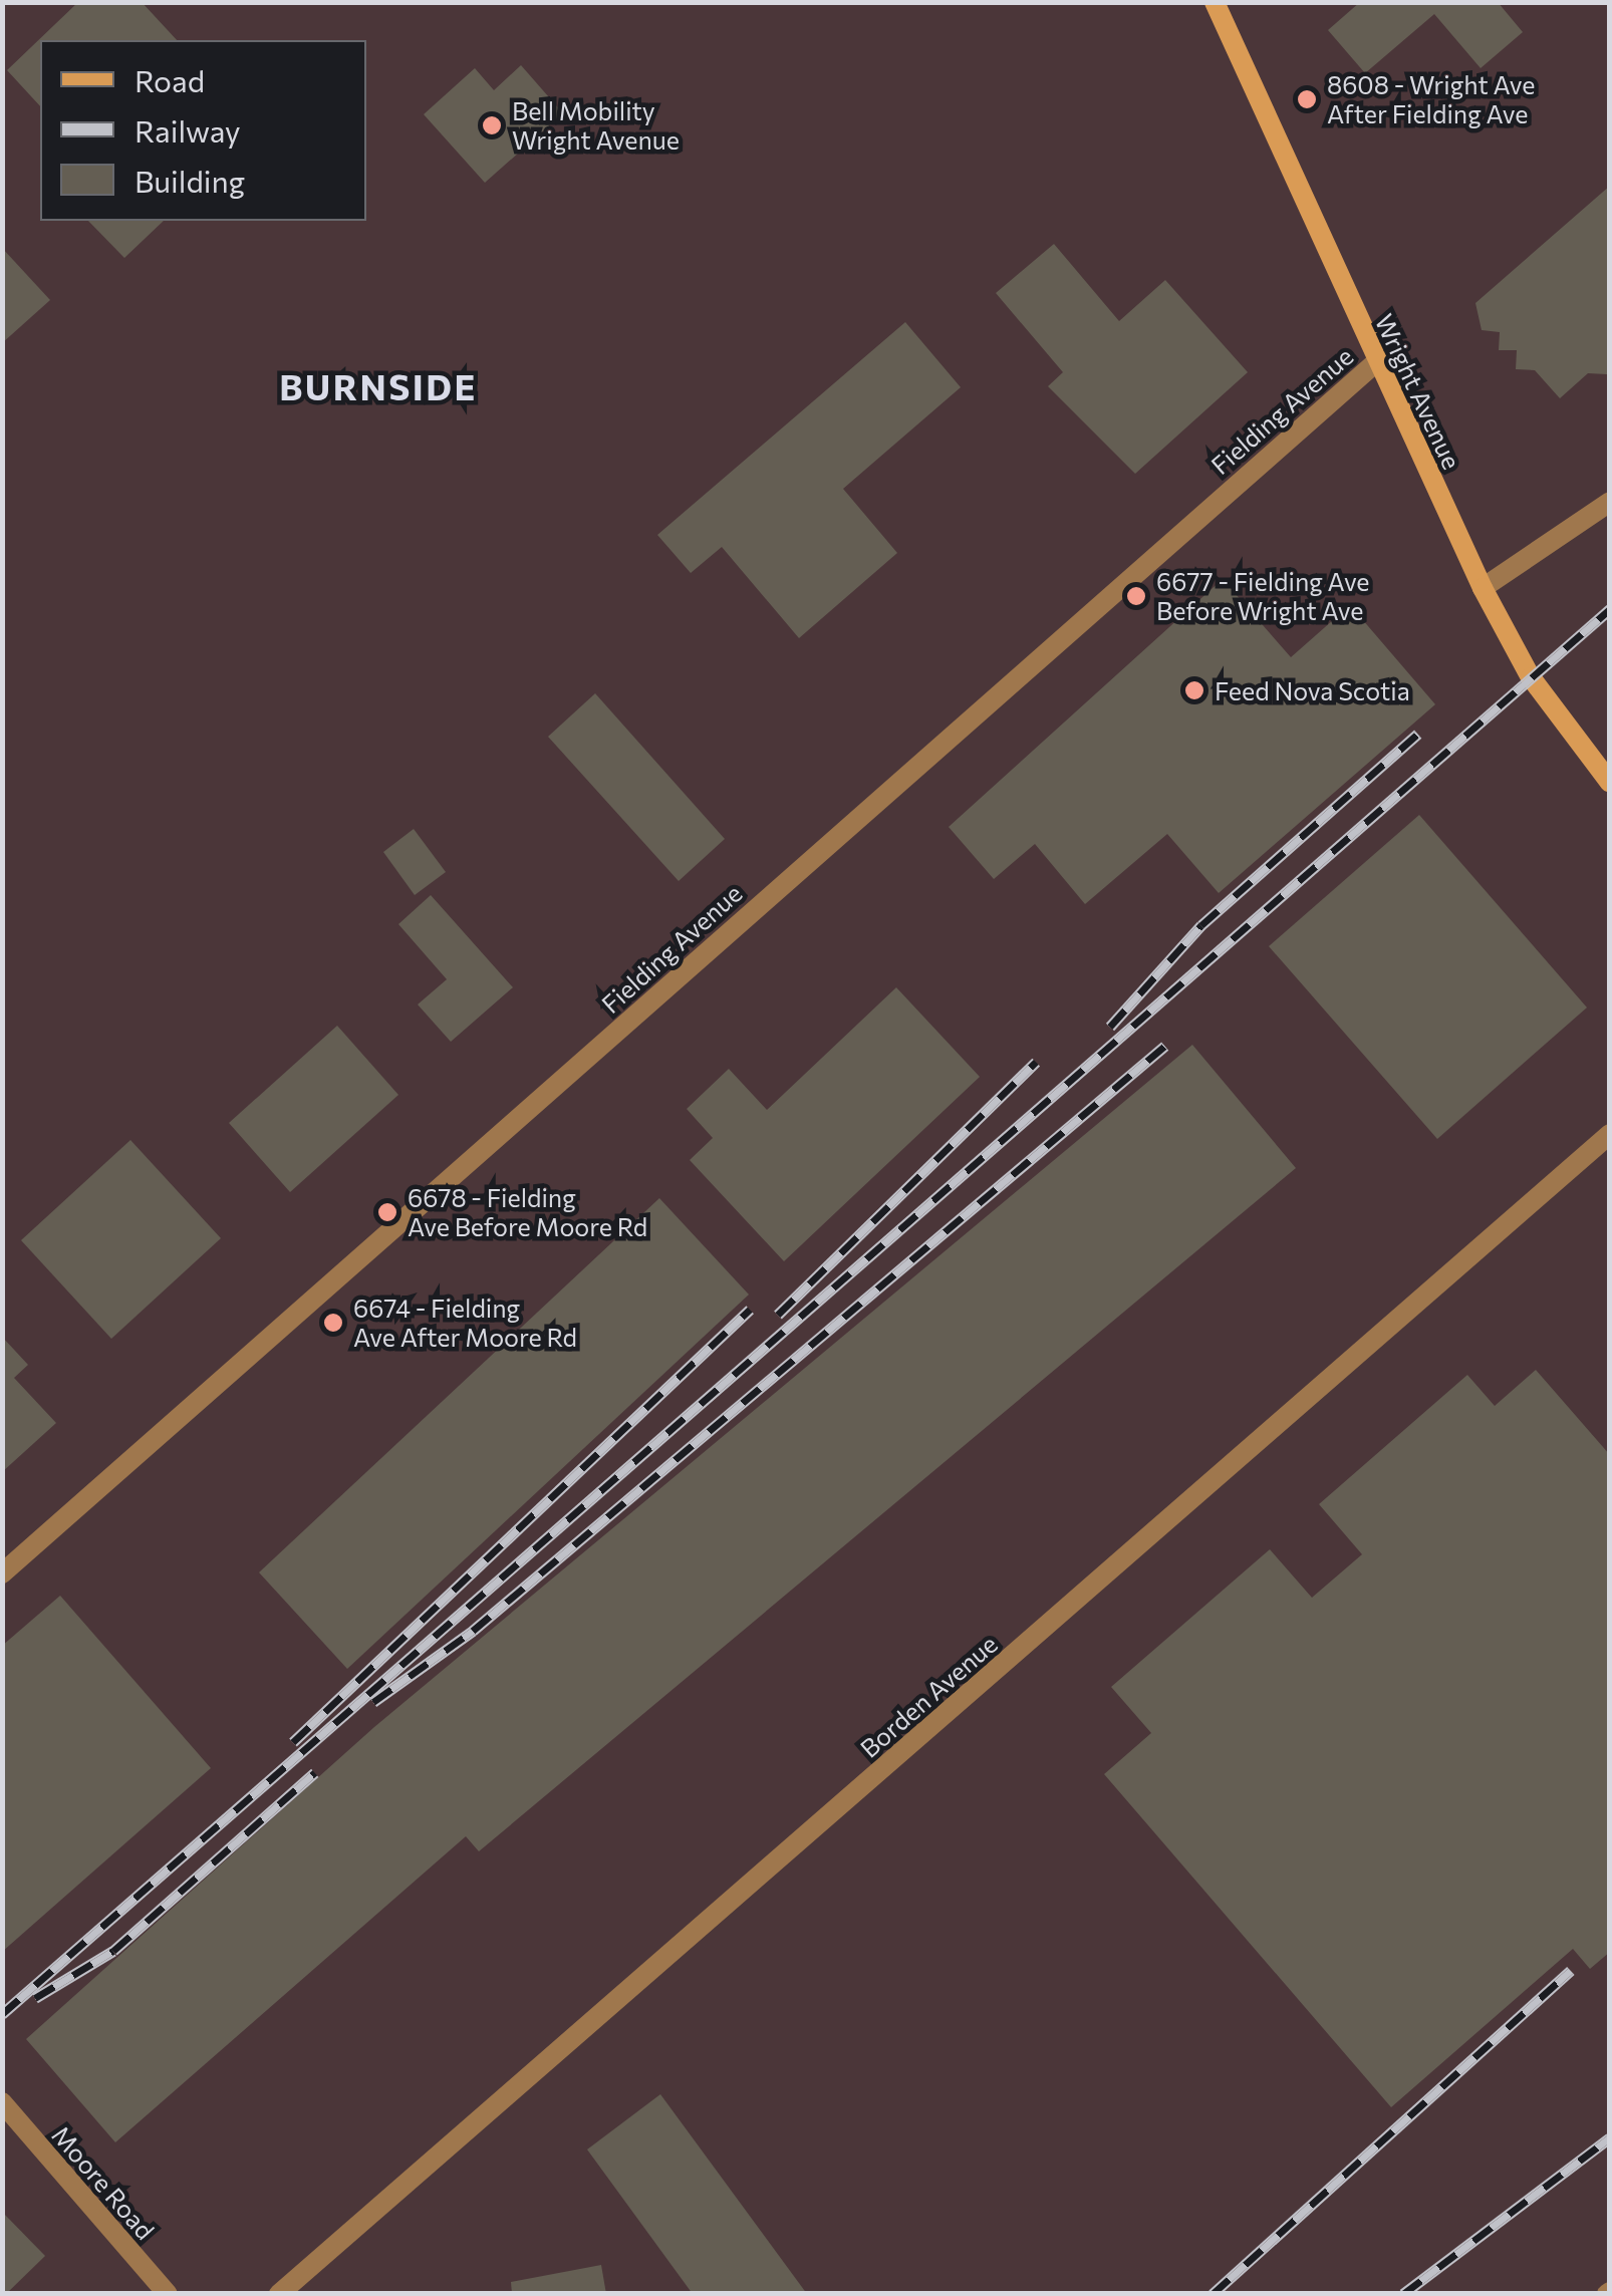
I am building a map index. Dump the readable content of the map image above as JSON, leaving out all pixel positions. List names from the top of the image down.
{
  "streets": {
    "main road": ["Wright Avenue"],
    "street": ["Fielding Avenue", "Borden Avenue", "Moore Road"]
  },
  "crossings": [
    ["Wright Avenue", "Fielding Avenue"]
  ],
  "districts": ["BURNSIDE"],
  "places": [
    "8608 - Wright Ave After Fielding Ave",
    "Bell Mobility Wright Avenue",
    "6677 - Fielding Ave Before Wright Ave",
    "Feed Nova Scotia",
    "6678 - Fielding Ave Before Moore Rd",
    "6674 - Fielding Ave After Moore Rd"
  ],
  "legend": ["Road", "Railway", "Building"]
}
